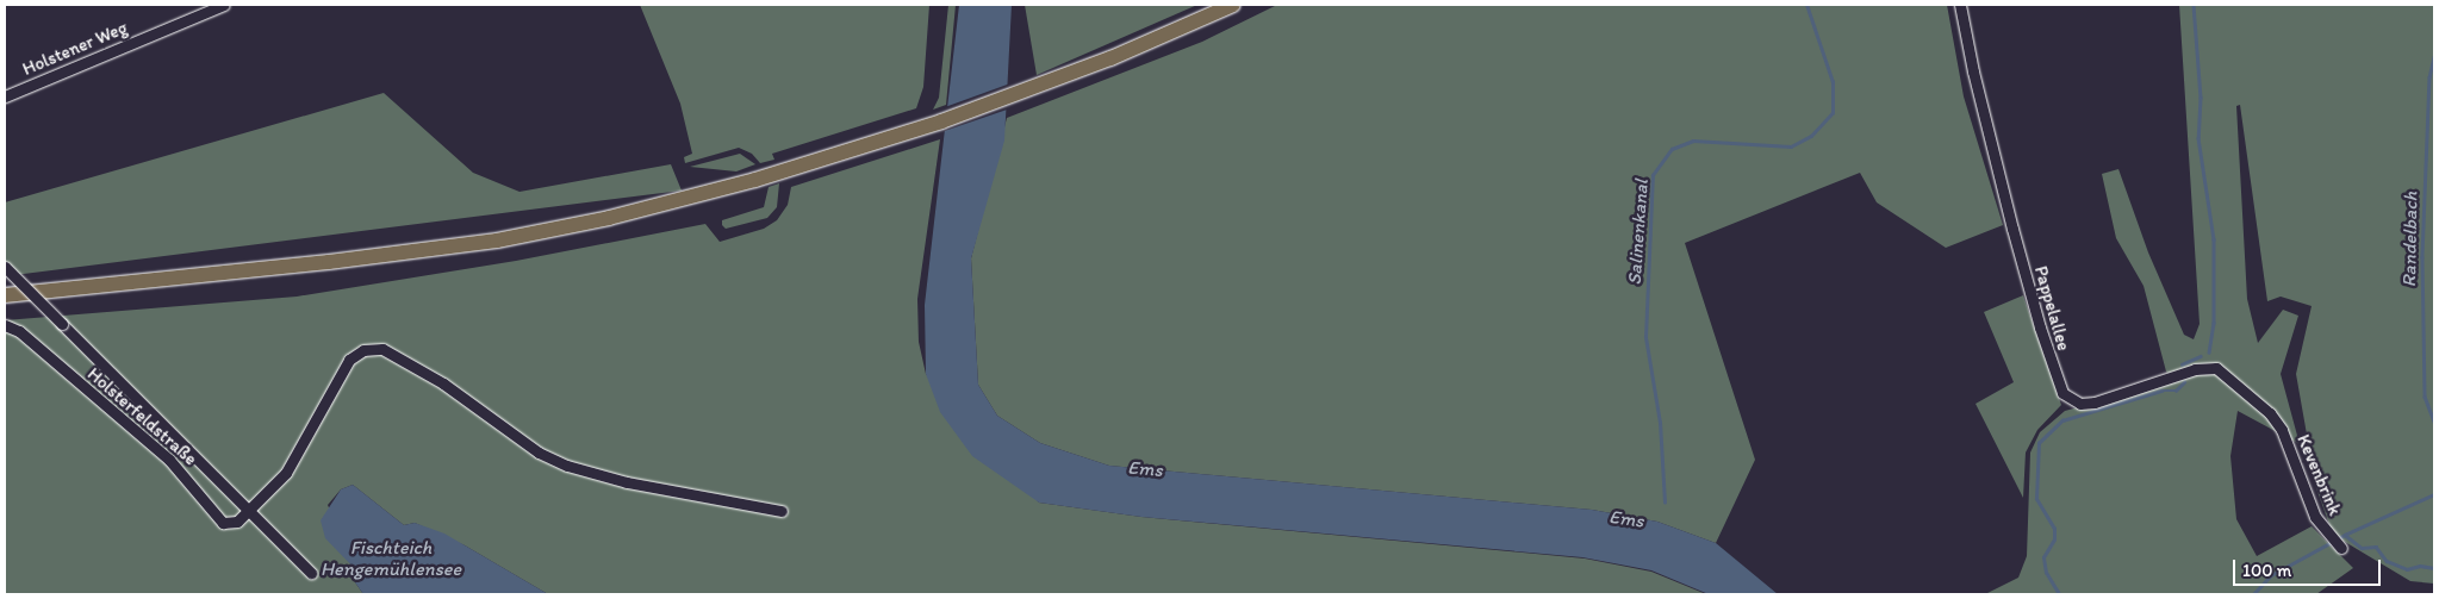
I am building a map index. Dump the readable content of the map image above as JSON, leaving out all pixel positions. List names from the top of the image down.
{
  "streets": {
    "street": [
      "Holstener Weg",
      "Pappelallee",
      "Holsterfeldstraße",
      "Kevenbrink"
    ]
  },
  "crossings": [
    ["Pappelallee", "Kevenbrink"]
  ],
  "water": [
    "Salinenkanal",
    "Randelbach",
    "Ems",
    "Fischteich Hengemühlensee"
  ],
  "scale_bar": "100 m"
}
